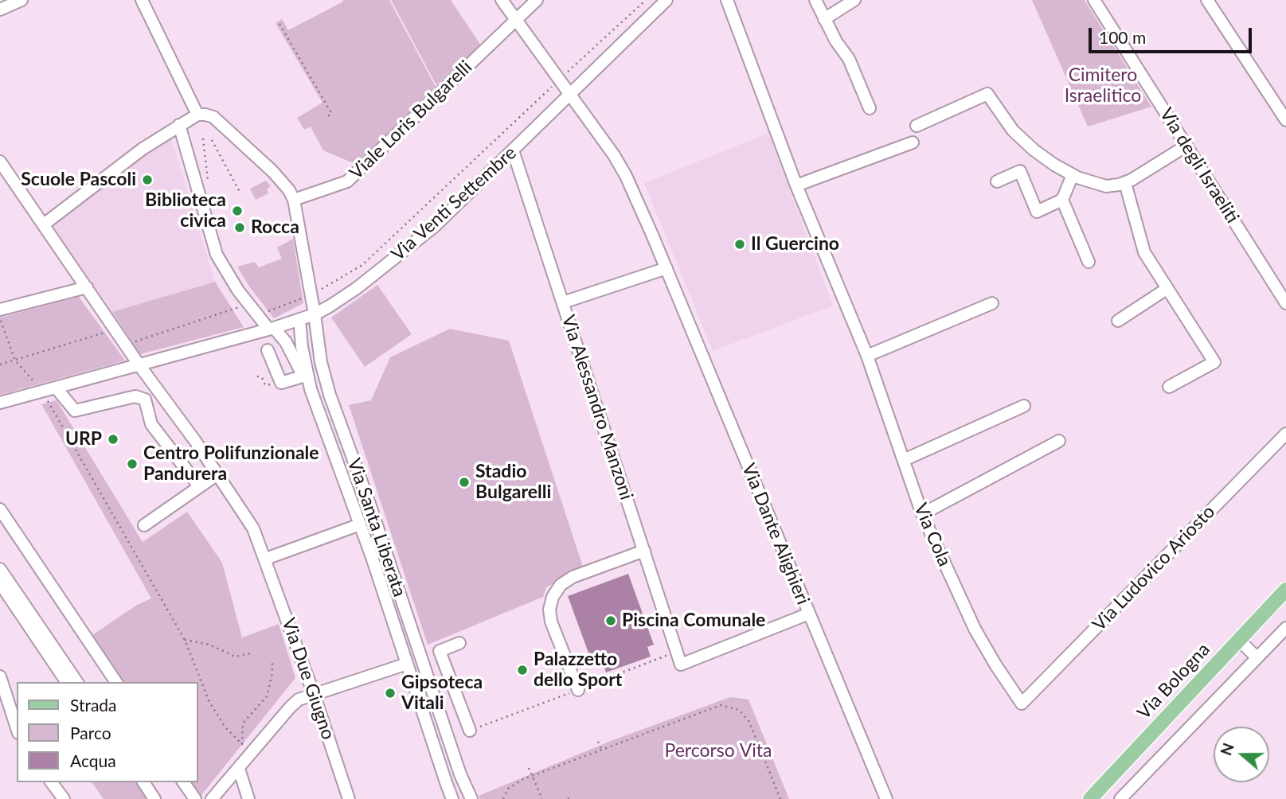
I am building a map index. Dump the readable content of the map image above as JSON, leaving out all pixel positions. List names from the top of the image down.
{
  "streets": {
    "main road": ["Via Bologna"],
    "street": [
      "Viale Loris Bulgarelli",
      "Via degli Israeliti",
      "Via Venti Settembre",
      "Via Alessandro Manzoni",
      "Via Santa Liberata",
      "Via Dante Alighieri",
      "Via Cola",
      "Via Ludovico Ariosto",
      "Via Due Giugno"
    ]
  },
  "crossings": [
    ["Viale Loris Bulgarelli", "Via Santa Liberata"],
    ["Viale Loris Bulgarelli", "Via Dante Alighieri"],
    ["Via Venti Settembre", "Via Alessandro Manzoni"],
    ["Via Venti Settembre", "Via Santa Liberata"],
    ["Via Venti Settembre", "Via Dante Alighieri"],
    ["Via Venti Settembre", "Via Due Giugno"],
    ["Via Alessandro Manzoni", "Via Dante Alighieri"],
    ["Via Cola", "Via Ludovico Ariosto"]
  ],
  "parks": ["Cimitero Israelitico", "Percorso Vita"],
  "places": [
    "Scuole Pascoli",
    "Biblioteca civica",
    "Rocca",
    "Il Guercino",
    "URP",
    "Centro Polifunzionale Pandurera",
    "Stadio Bulgarelli",
    "Piscina Comunale",
    "Palazzetto dello Sport",
    "Gipsoteca Vitali"
  ],
  "legend": ["Strada", "Parco", "Acqua"],
  "scale_bar": "100 m",
  "north": "left"
}
